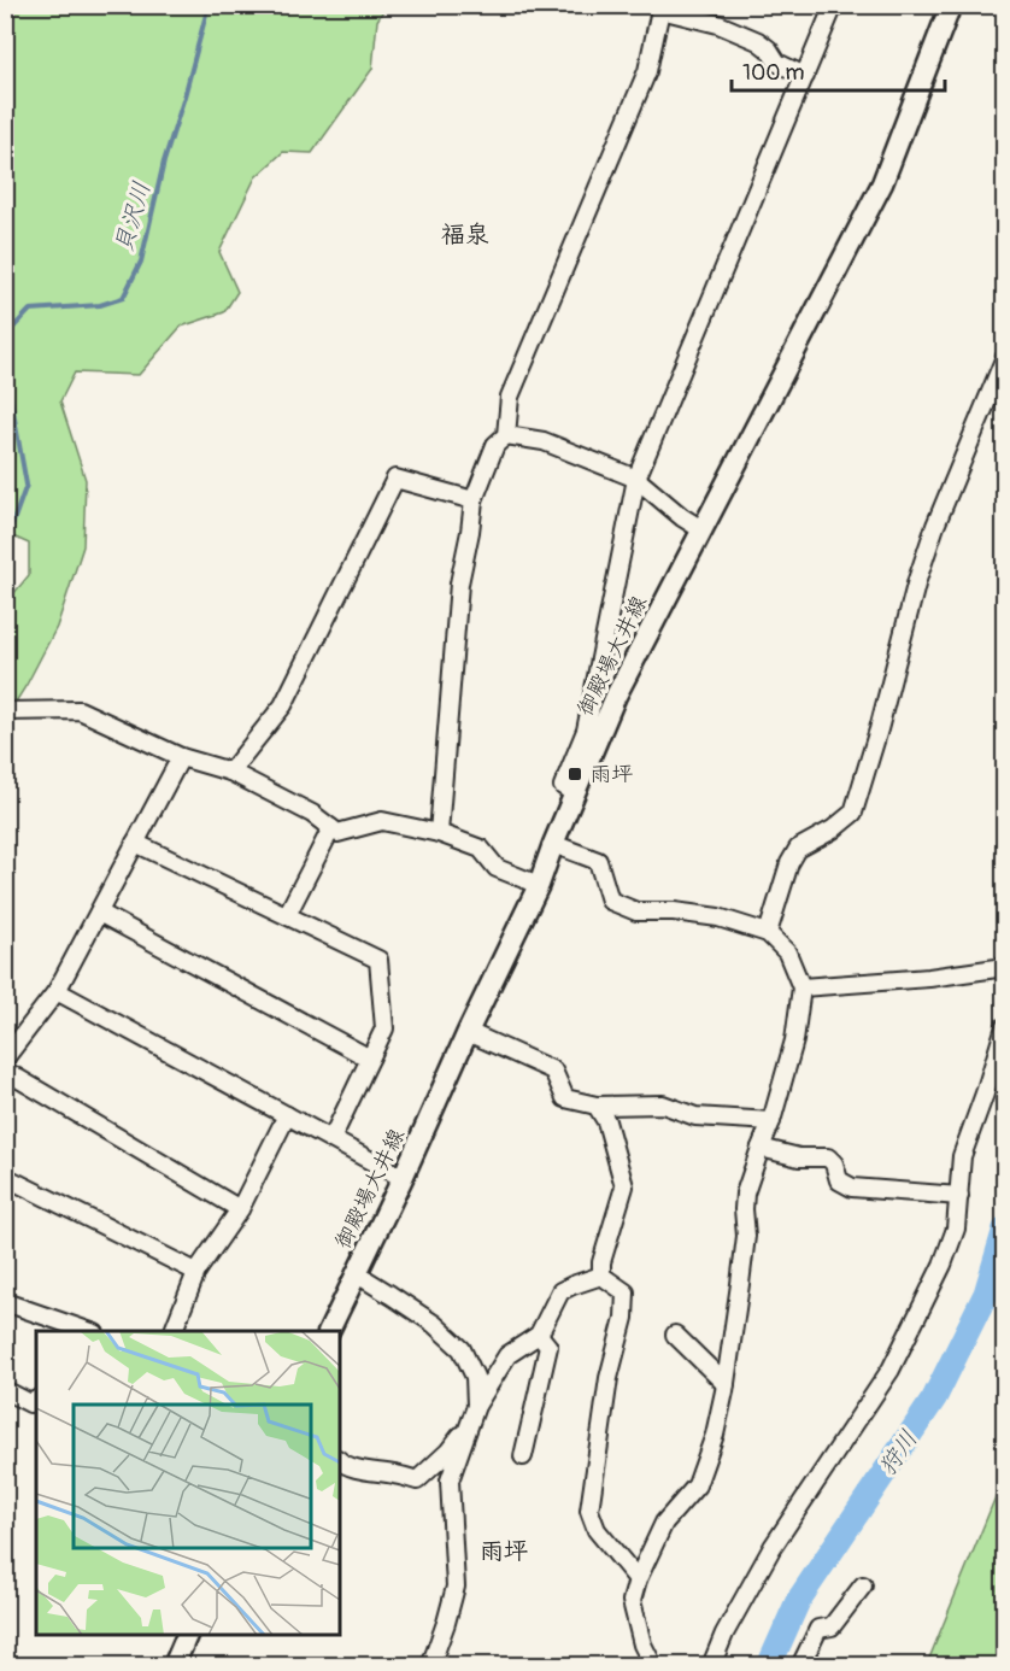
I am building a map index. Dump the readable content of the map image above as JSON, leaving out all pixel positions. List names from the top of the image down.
{
  "streets": {
    "main road": ["御殿場大井線"]
  },
  "districts": ["福泉", "雨坪"],
  "water": ["貝沢川", "狩川"],
  "places": {
    "transit": ["雨坪"]
  },
  "scale_bar": "100 m"
}
